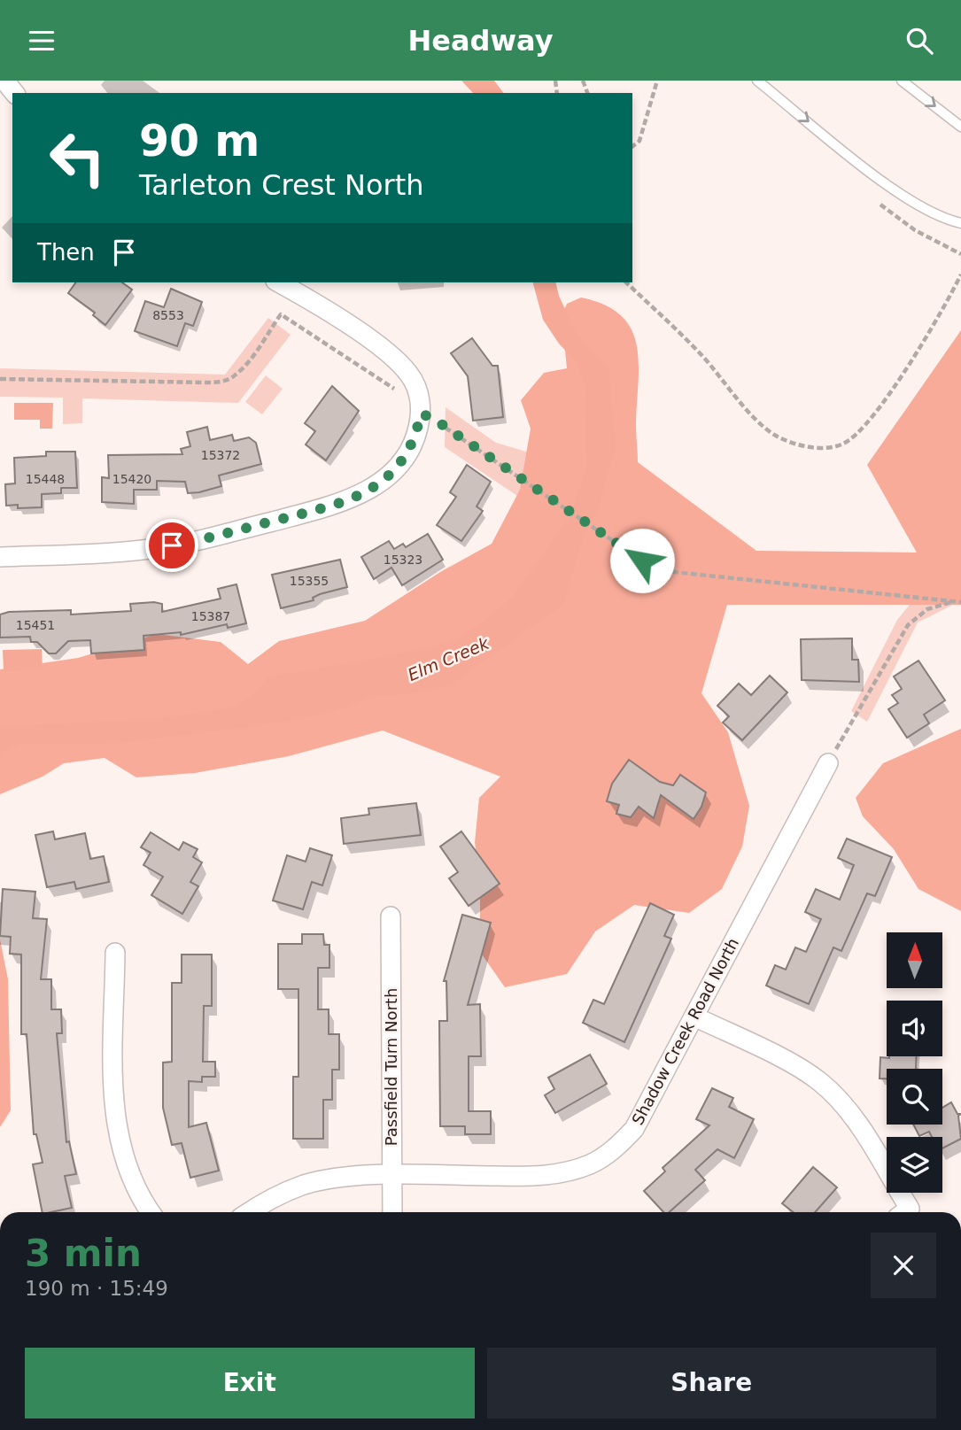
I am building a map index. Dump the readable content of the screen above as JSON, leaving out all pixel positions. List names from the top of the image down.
{
  "streets": {
    "street": ["Shadow Creek Road North", "Passfield Turn North"]
  },
  "crossings": [
    ["Shadow Creek Road North", "Passfield Turn North"]
  ],
  "water": ["Elm Creek"],
  "house_numbers": [
    "8553",
    "15372",
    "15448",
    "15420",
    "15323",
    "15355",
    "15387",
    "15451"
  ],
  "north": "top",
  "page": {
    "header": "Headway",
    "turn": ["90 m", "Tarleton Crest North"],
    "then": "Then",
    "heading": ["3 min", "190 m · 15:49"],
    "buttons": ["Exit", "Share"]
  }
}
